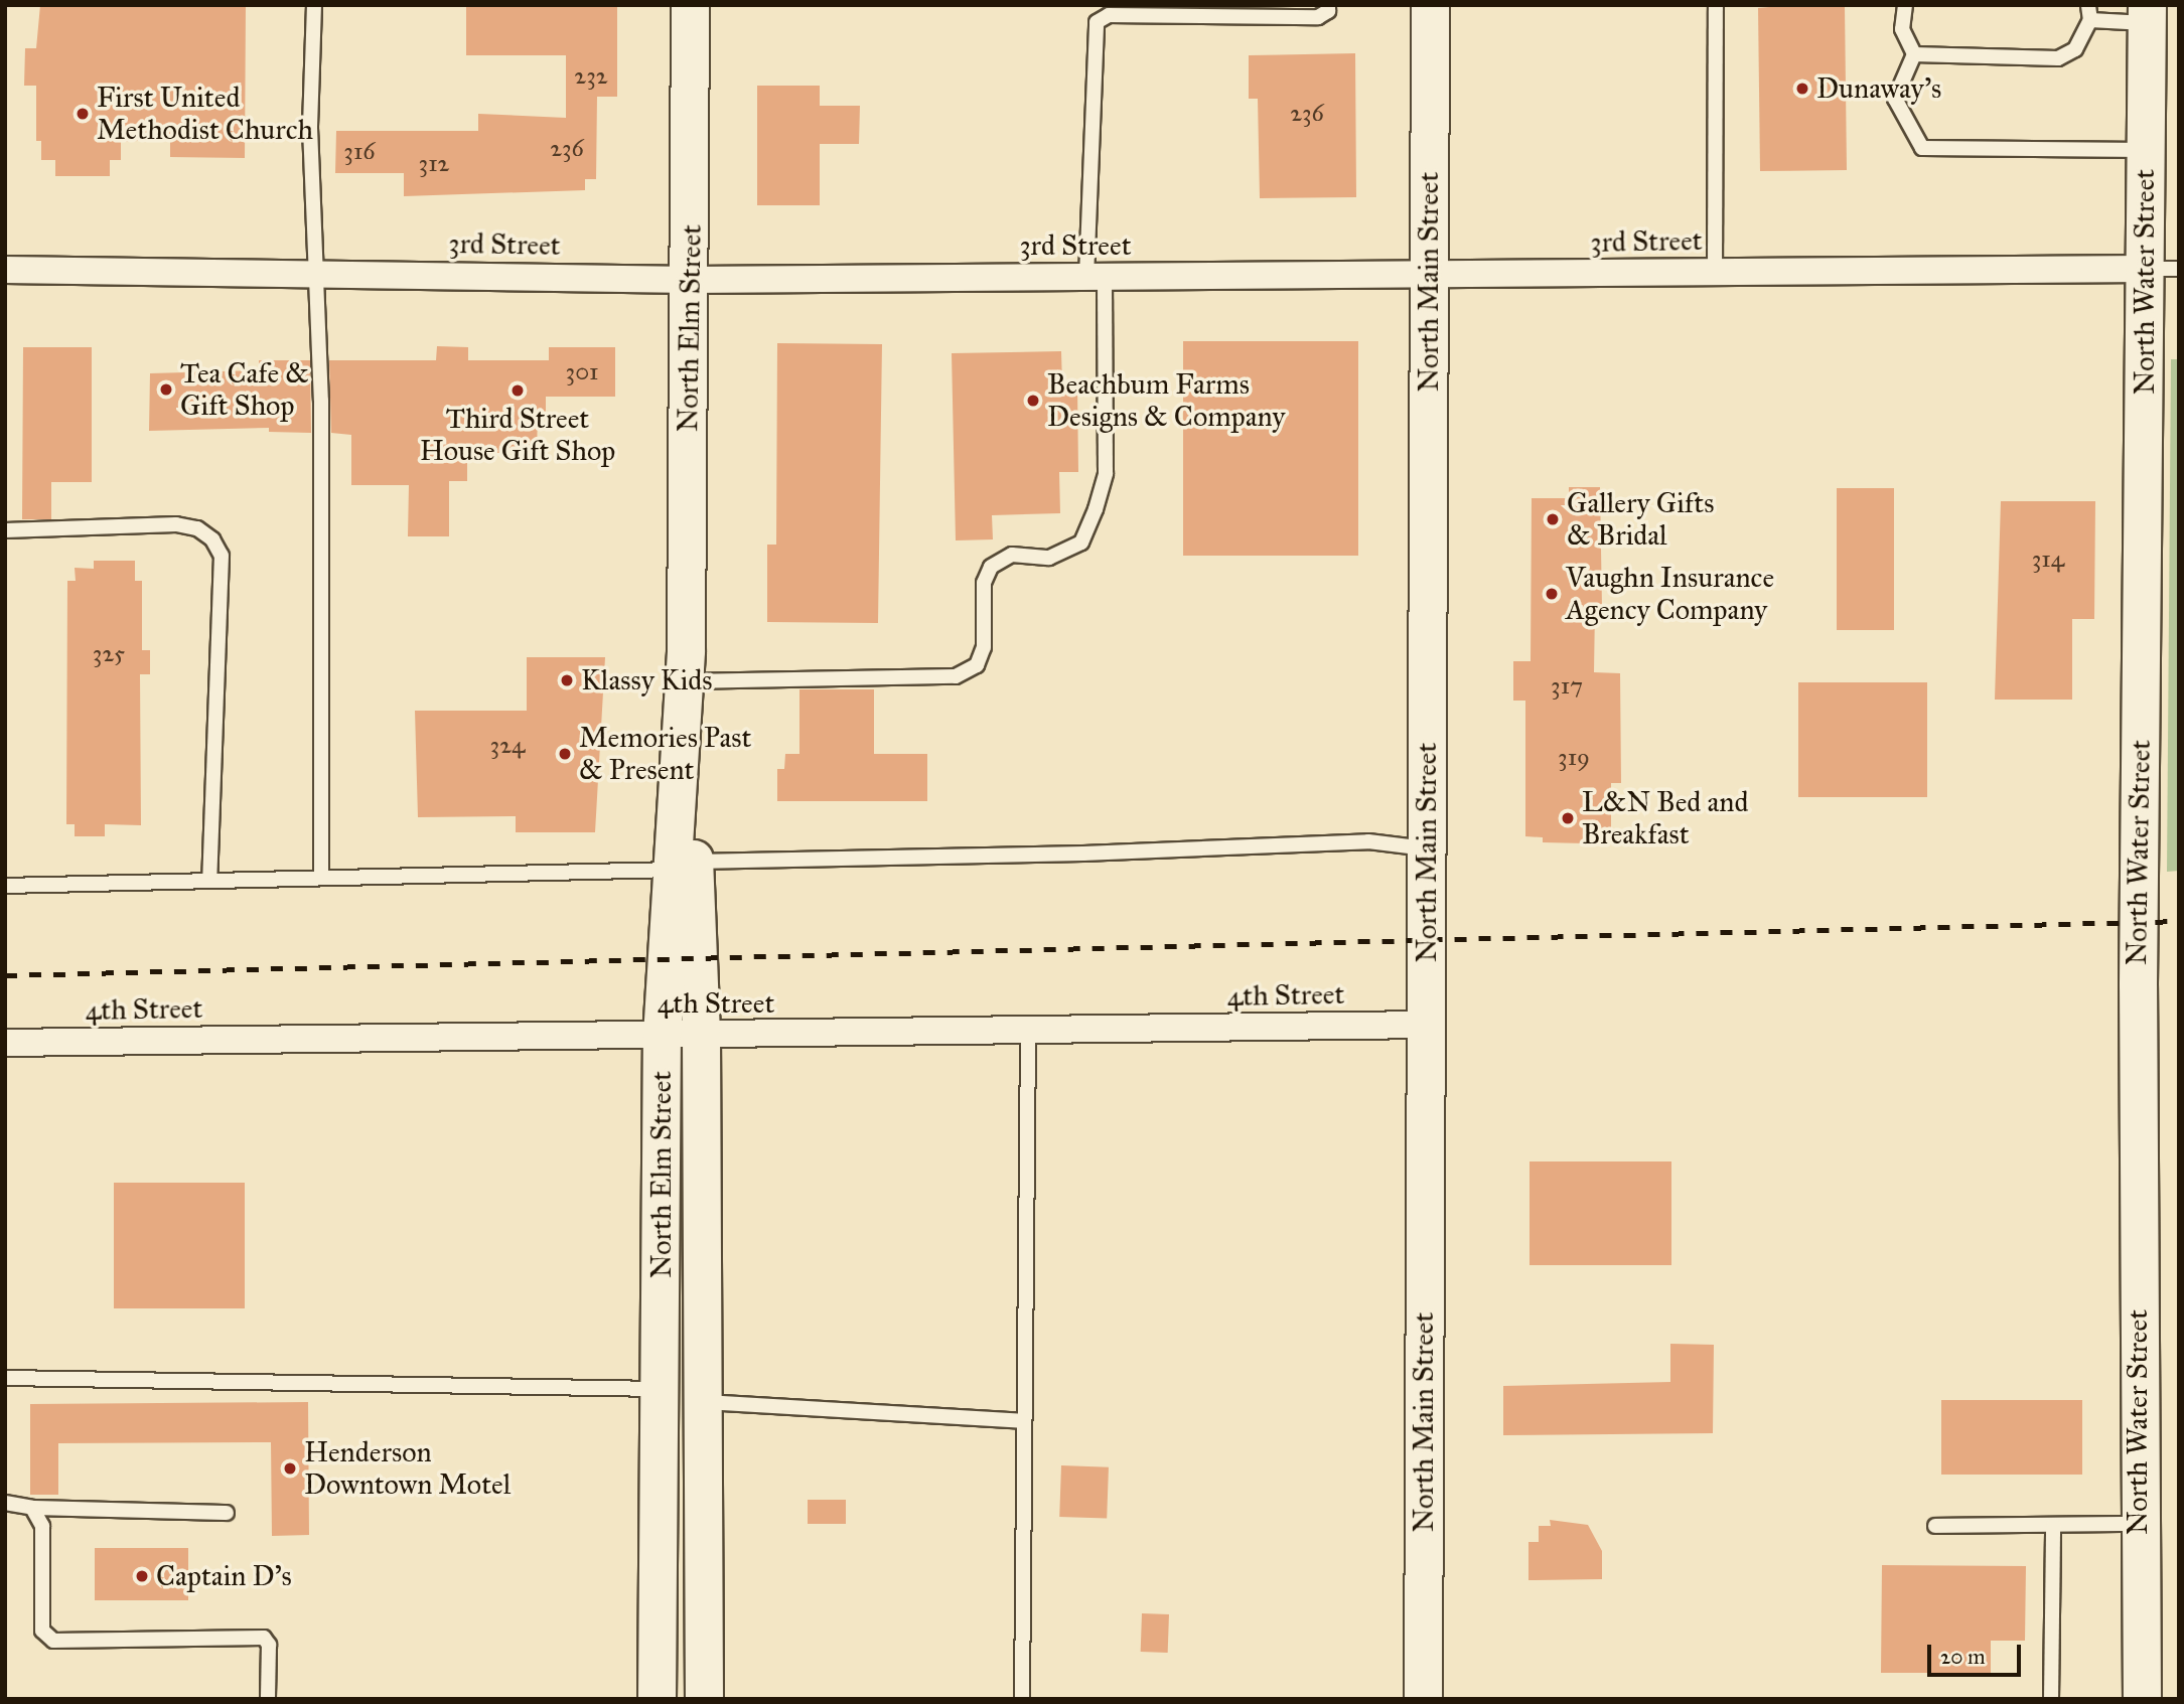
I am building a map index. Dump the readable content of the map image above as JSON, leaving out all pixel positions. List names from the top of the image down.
{
  "streets": {
    "street": [
      "3rd Street",
      "North Main Street",
      "North Water Street",
      "North Elm Street",
      "4th Street"
    ]
  },
  "crossings": [
    ["3rd Street", "North Main Street"],
    ["3rd Street", "North Water Street"],
    ["3rd Street", "North Elm Street"],
    ["North Main Street", "4th Street"],
    ["North Elm Street", "4th Street"]
  ],
  "places": [
    "Dunaway's",
    "First United Methodist Church",
    "Tea Cafe & Gift Shop",
    "Third Street House Gift Shop",
    "Beachbum Farms Designs & Company",
    "Gallery Gifts & Bridal",
    "Vaughn Insurance Agency Company",
    "Klassy Kids",
    "Memories Past & Present",
    "L&N Bed and Breakfast",
    "Henderson Downtown Motel",
    "Captain D's"
  ],
  "house_numbers": [
    "232",
    "236",
    "236",
    "316",
    "312",
    "301",
    "314",
    "325",
    "317",
    "324",
    "319"
  ],
  "scale_bar": "20 m"
}
